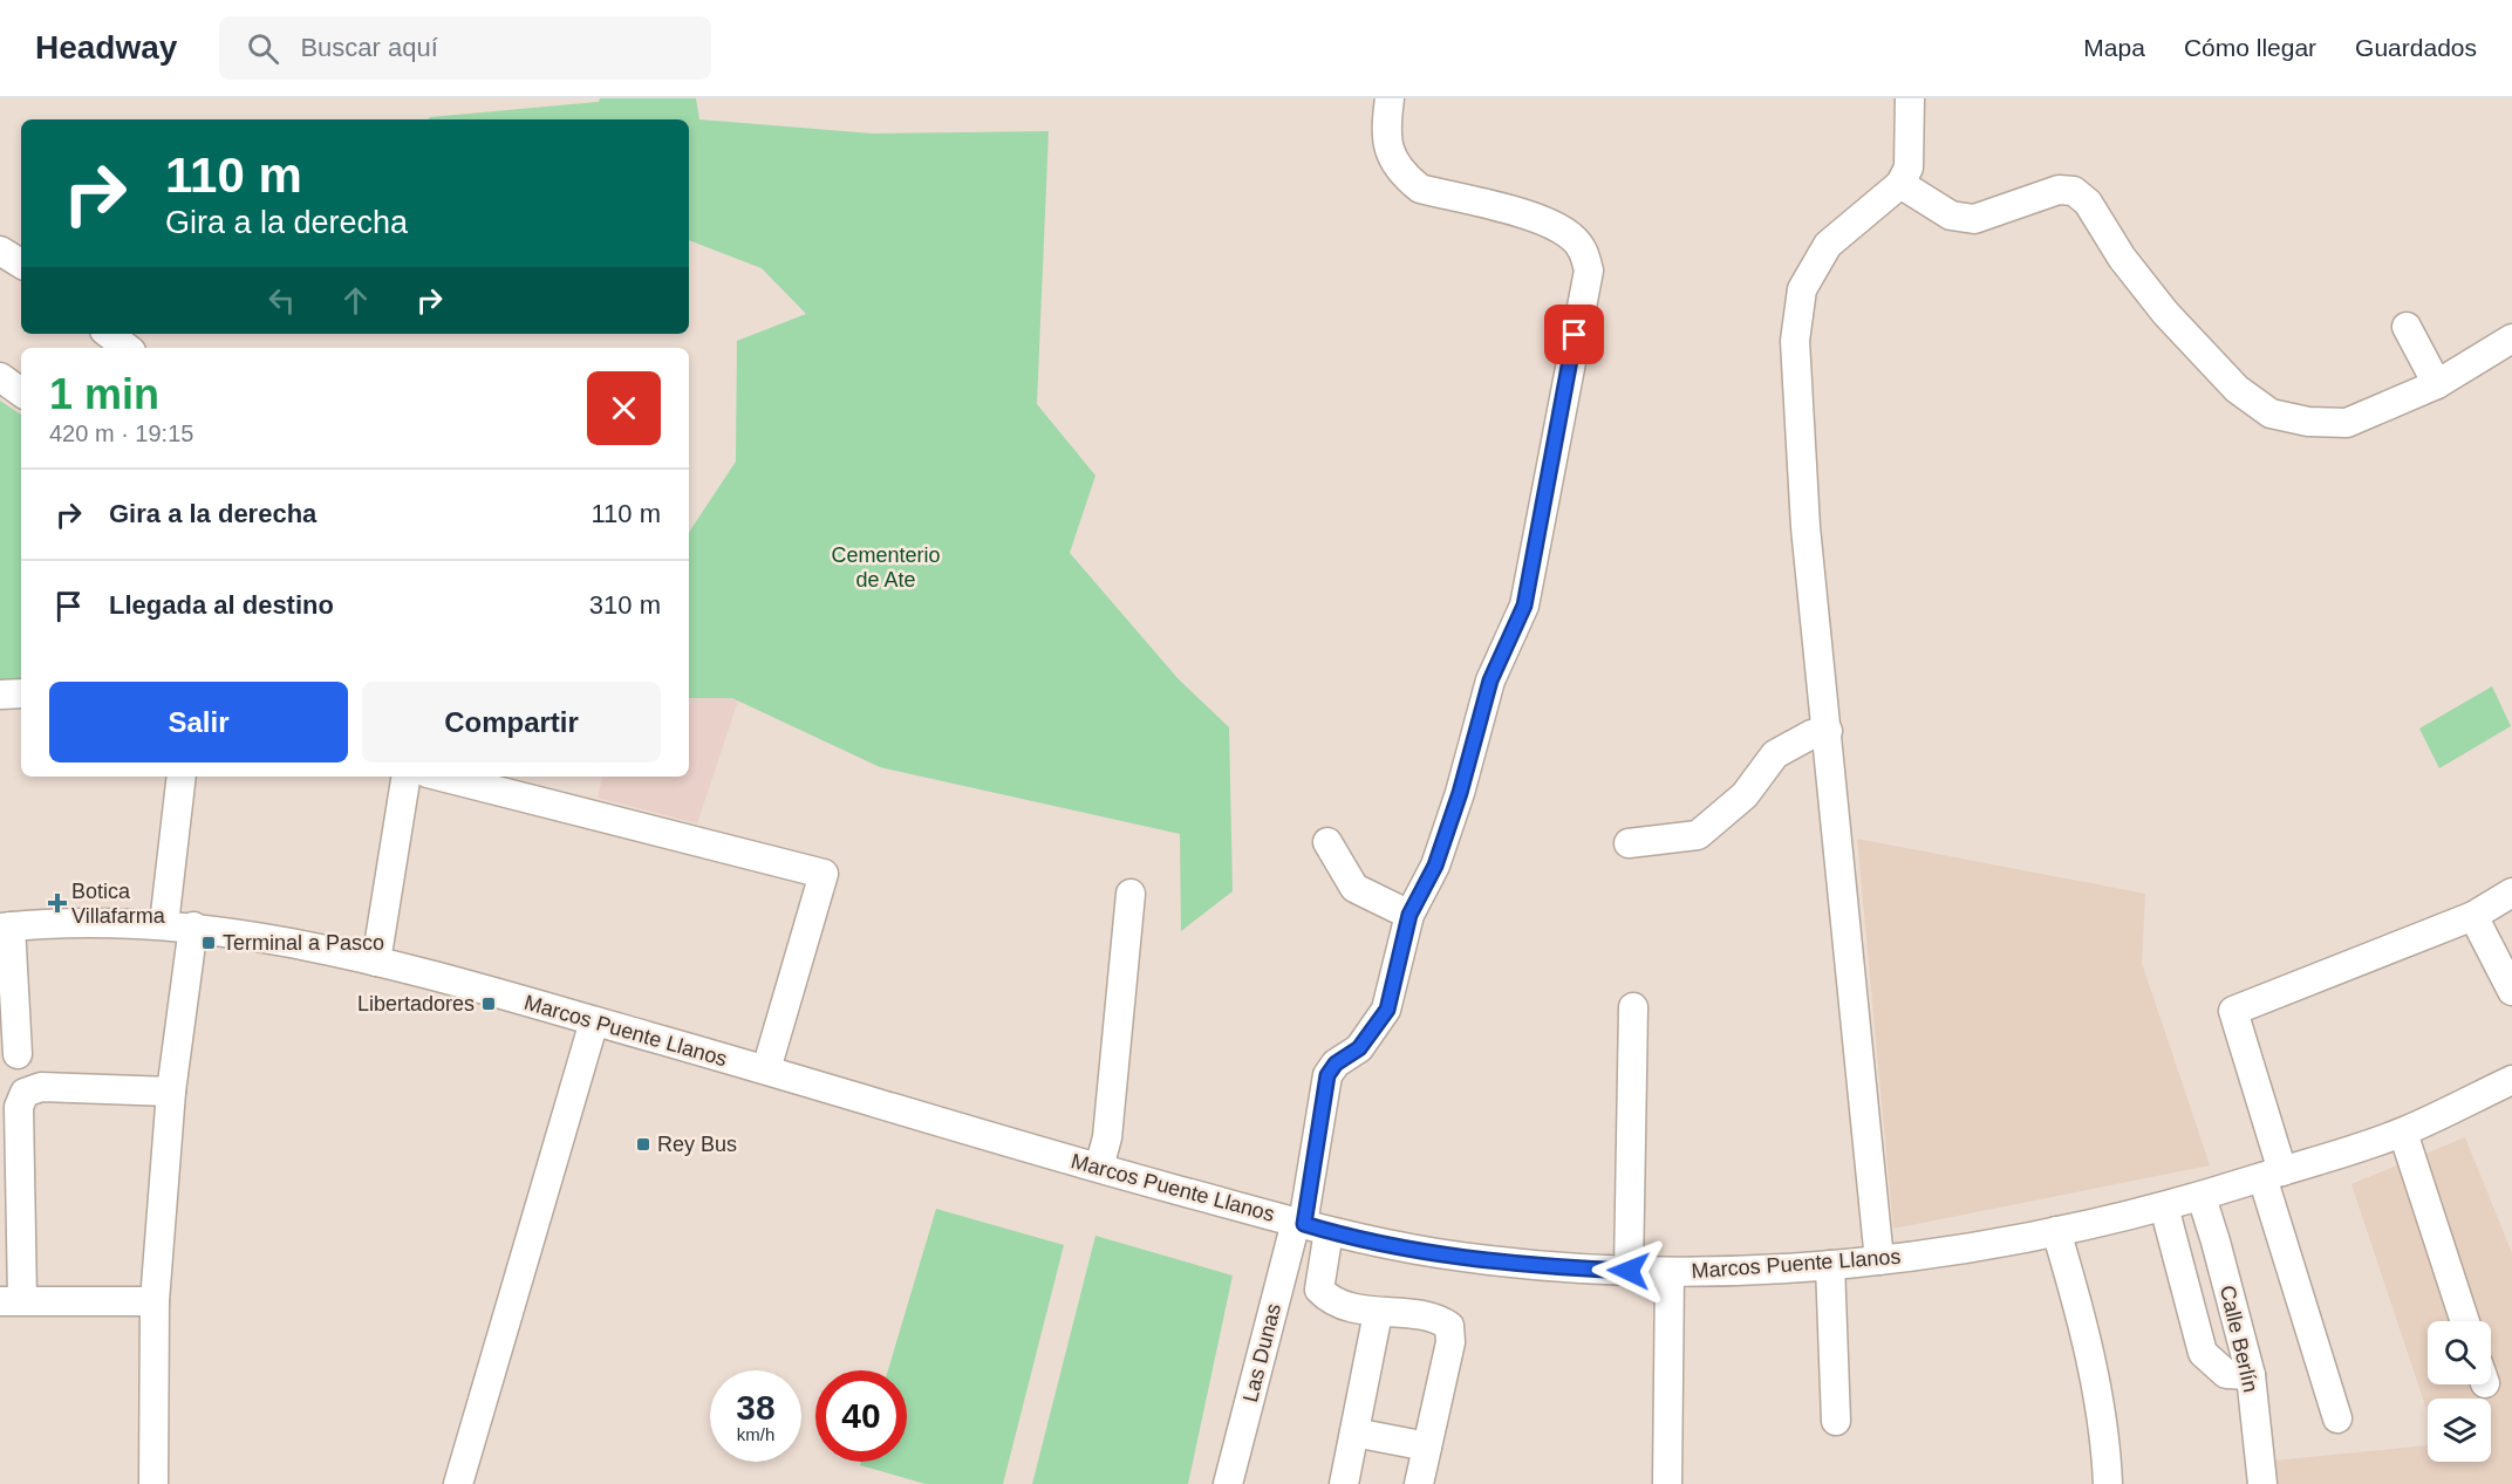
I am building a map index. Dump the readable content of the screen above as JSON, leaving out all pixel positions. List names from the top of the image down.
{
  "streets": {
    "street": ["Marcos Puente Llanos", "Calle Berlín", "Las Dunas"]
  },
  "crossings": [
    ["Marcos Puente Llanos", "Calle Berlín"],
    ["Marcos Puente Llanos", "Las Dunas"]
  ],
  "parks": ["Cementerio de Ate"],
  "places": {
    "health": ["Botica Villafarma"],
    "transit": ["Terminal a Pasco", "Libertadores", "Rey Bus"]
  },
  "page": {
    "header": "Headway",
    "search": "Buscar aquí",
    "nav": ["Mapa", "Cómo llegar", "Guardados"],
    "turn": ["110 m", "Gira a la derecha"],
    "heading": ["1 min", "420 m · 19:15"],
    "list": [
      {
        "name": "Gira a la derecha",
        "value": "110 m"
      },
      {
        "name": "Llegada al destino",
        "value": "310 m"
      }
    ],
    "buttons": ["Salir", "Compartir"],
    "speed": "38 km/h",
    "limit": "40"
  }
}
